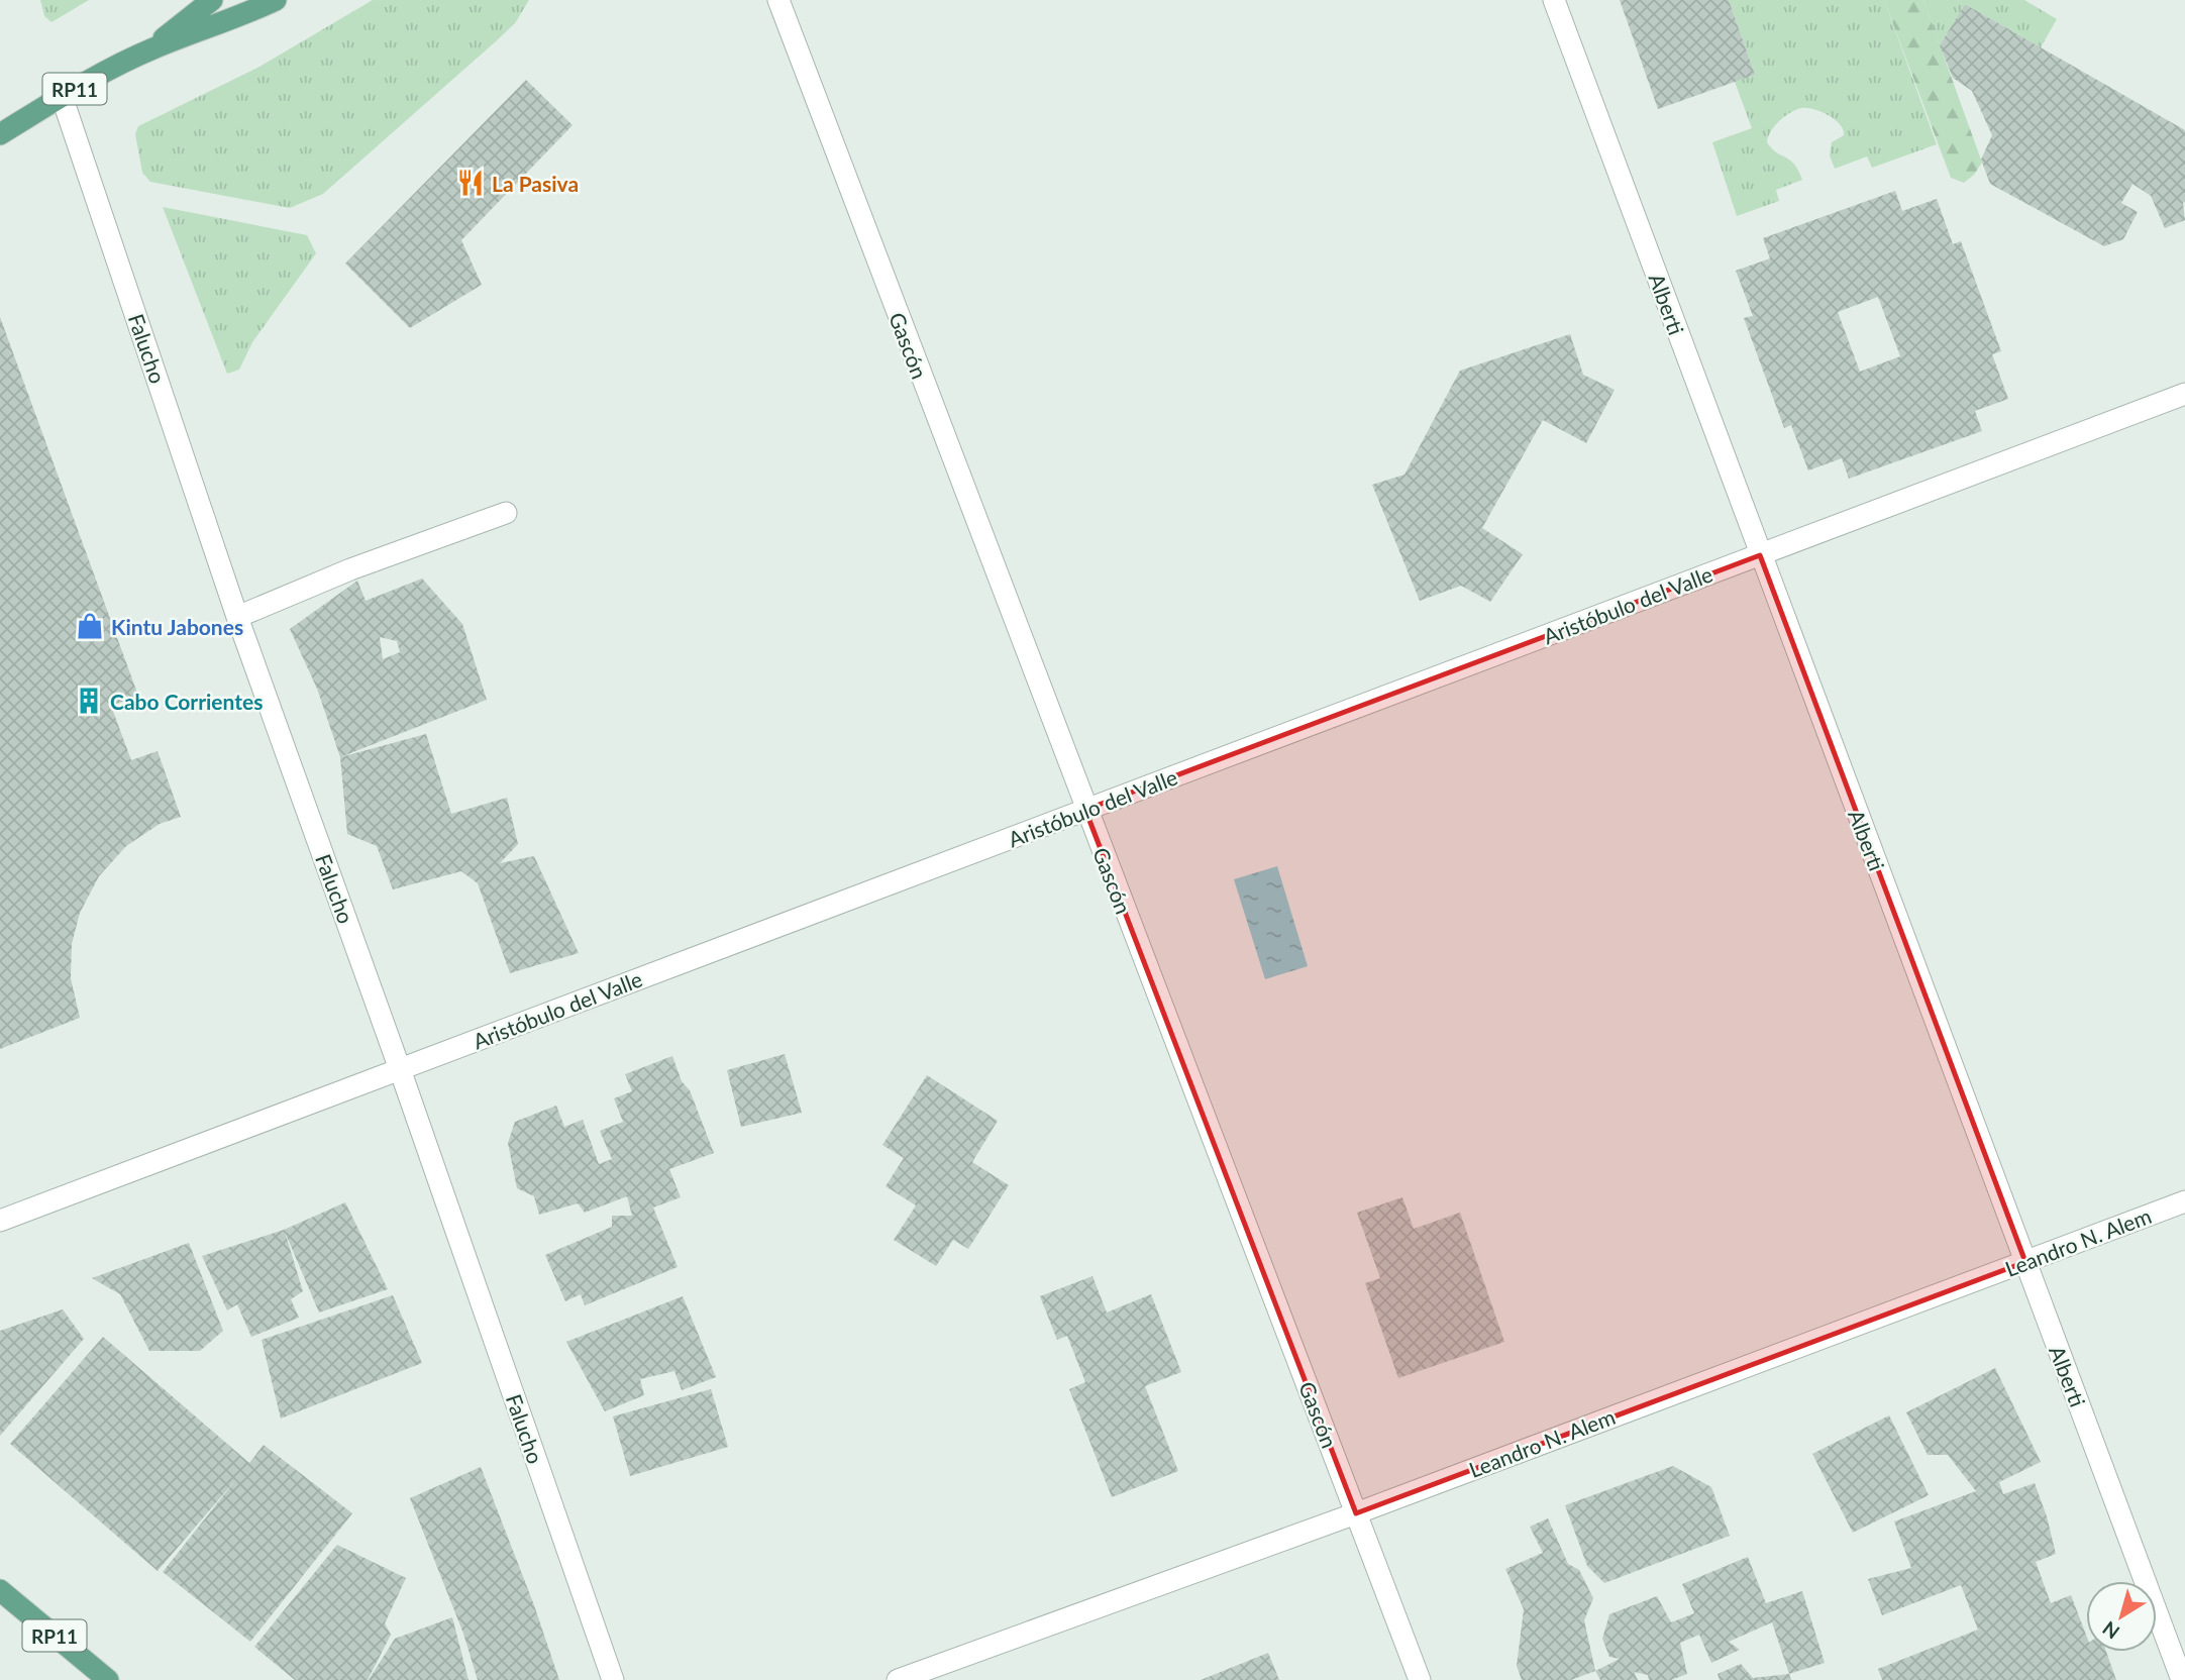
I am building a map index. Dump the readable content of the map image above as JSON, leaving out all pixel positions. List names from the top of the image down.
{
  "streets": {
    "main road": ["RP11"],
    "street": [
      "Alberti",
      "Gascón",
      "Falucho",
      "Aristóbulo del Valle",
      "Leandro N. Alem"
    ]
  },
  "crossings": [
    ["RP11", "Falucho"],
    ["Alberti", "Aristóbulo del Valle"],
    ["Alberti", "Leandro N. Alem"],
    ["Gascón", "Aristóbulo del Valle"],
    ["Gascón", "Leandro N. Alem"],
    ["Falucho", "Aristóbulo del Valle"]
  ],
  "places": {
    "restaurant": ["La Pasiva"],
    "shop": ["Kintu Jabones"],
    "building": ["Cabo Corrientes"]
  },
  "north": "bottom left"
}
